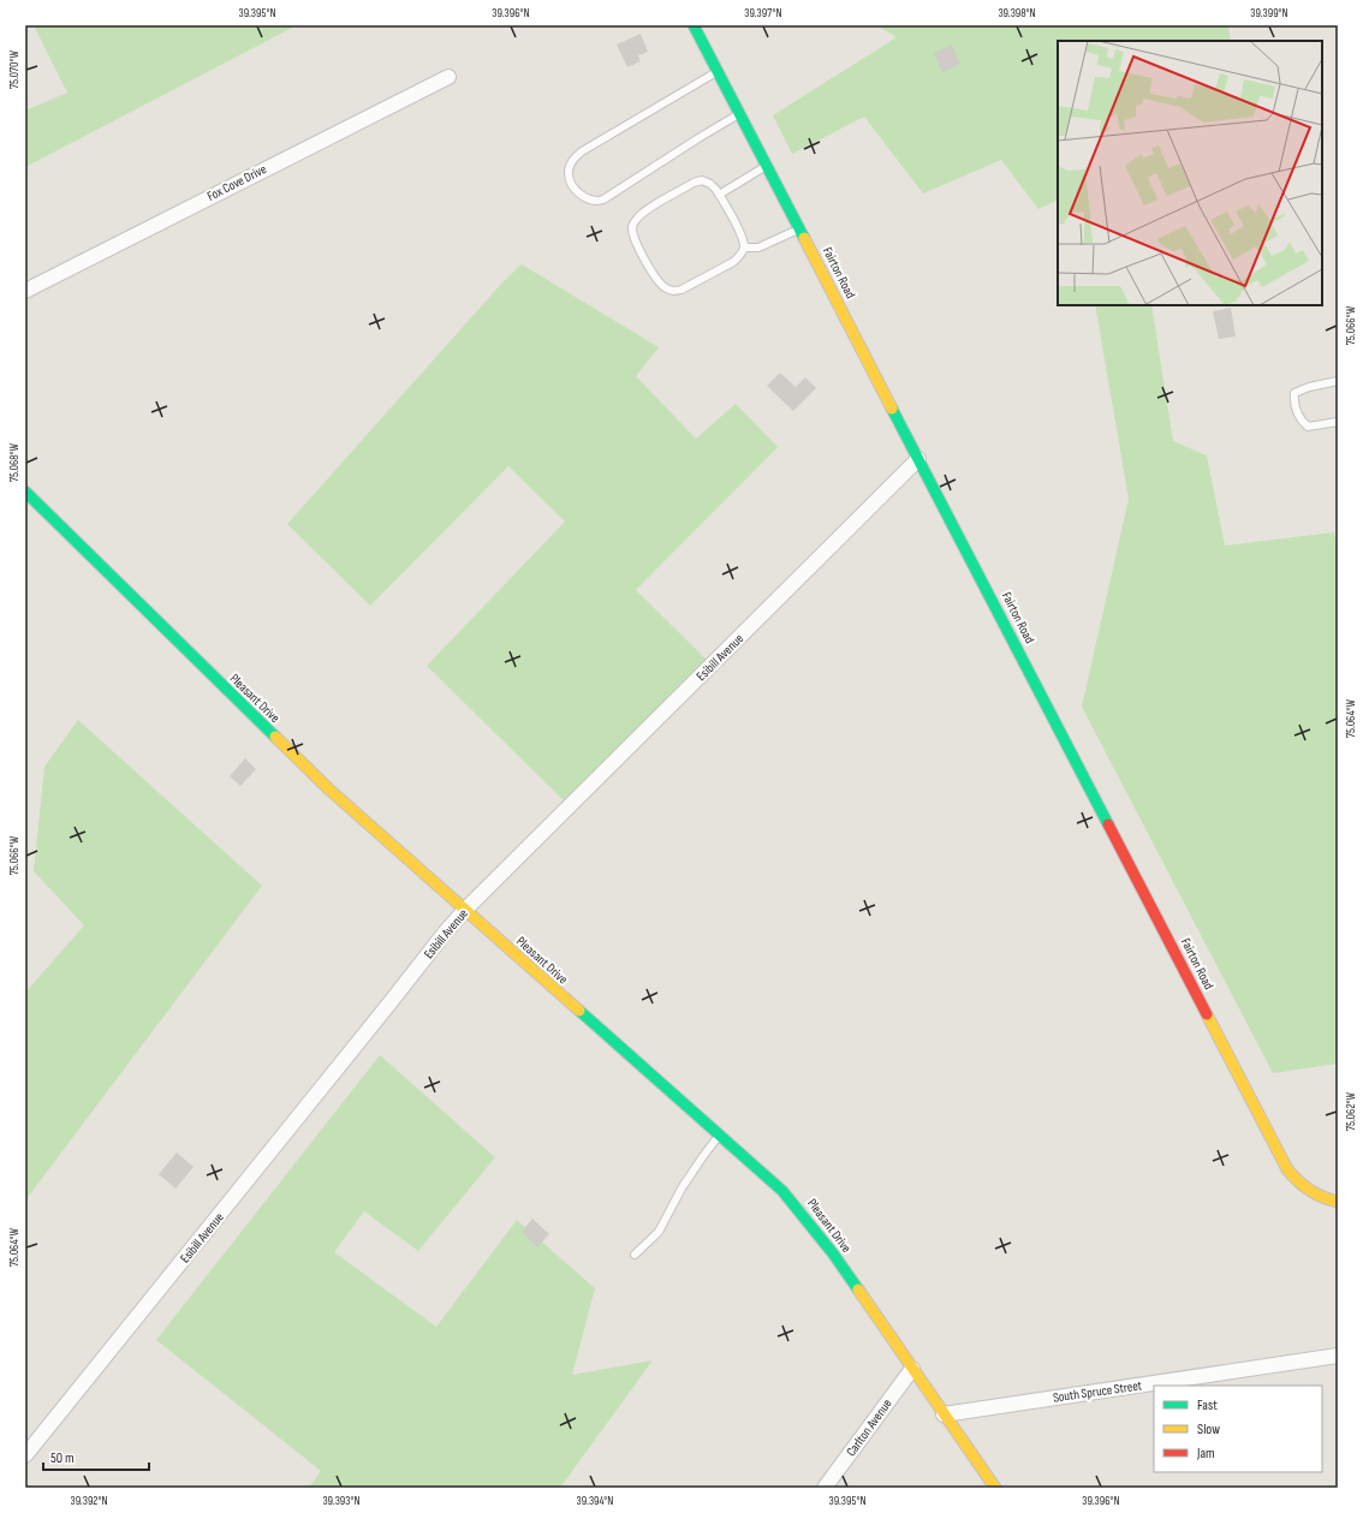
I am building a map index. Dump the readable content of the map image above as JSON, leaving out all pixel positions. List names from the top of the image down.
{
  "streets": {
    "street": [
      "Fox Cove Drive",
      "Fairton Road",
      "Esibill Avenue",
      "Pleasant Drive",
      "South Spruce Street",
      "Carlton Avenue"
    ]
  },
  "crossings": [
    ["Fairton Road", "Esibill Avenue"],
    ["Esibill Avenue", "Pleasant Drive"],
    ["Pleasant Drive", "South Spruce Street"],
    ["Pleasant Drive", "Carlton Avenue"]
  ],
  "legend": ["Fast", "Slow", "Jam"],
  "scale_bar": "50 m",
  "coordinates": [
    "39.395°N",
    "39.396°N",
    "39.397°N",
    "39.398°N",
    "39.399°N",
    "75.070°W",
    "75.066°W",
    "75.068°W",
    "75.064°W",
    "75.062°W",
    "39.392°N",
    "39.393°N",
    "39.394°N"
  ]
}
